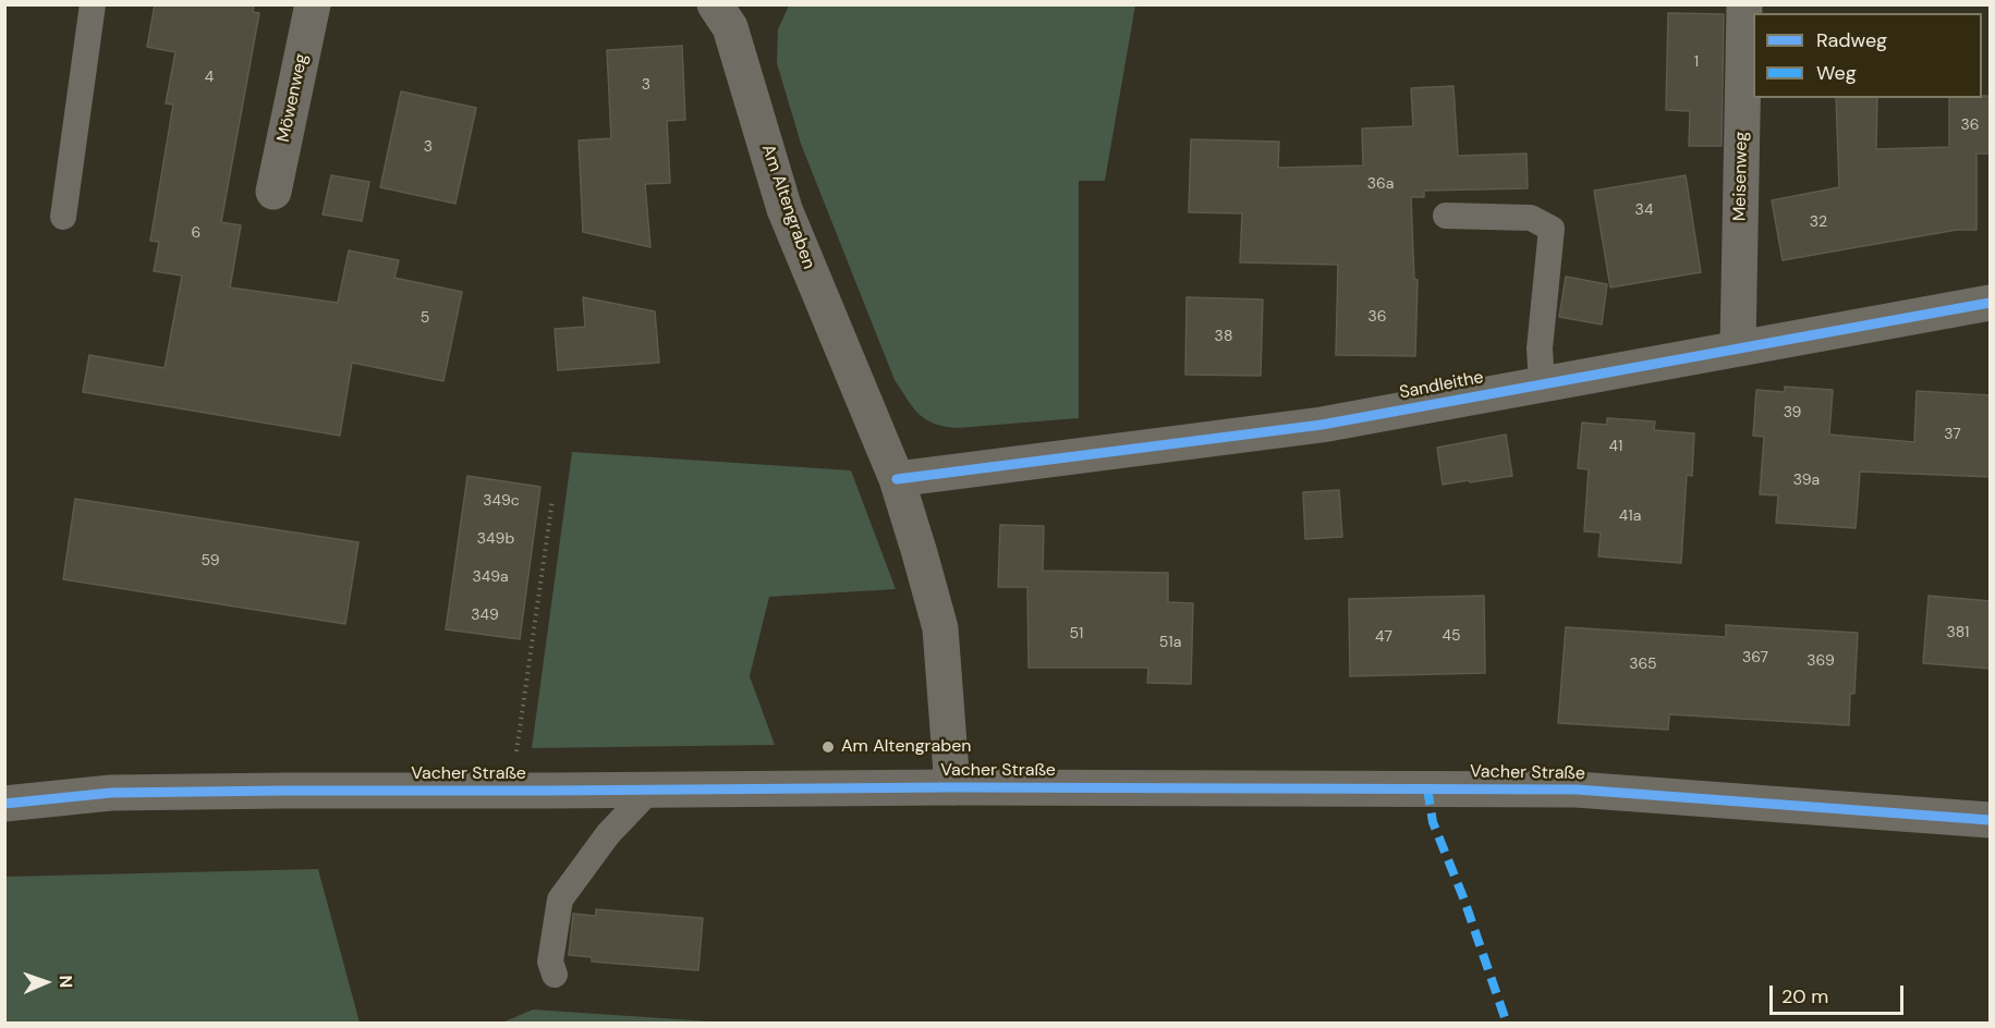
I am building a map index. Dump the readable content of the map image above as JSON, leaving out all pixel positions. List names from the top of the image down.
{
  "streets": {
    "street": [
      "Möwenweg",
      "Meisenweg",
      "Am Altengraben",
      "Sandleithe",
      "Vacher Straße"
    ]
  },
  "crossings": [
    ["Meisenweg", "Sandleithe"],
    ["Am Altengraben", "Sandleithe"],
    ["Am Altengraben", "Vacher Straße"]
  ],
  "places": ["Am Altengraben"],
  "house_numbers": [
    "1",
    "4",
    "3",
    "36",
    "3",
    "36a",
    "34",
    "32",
    "6",
    "36",
    "5",
    "38",
    "39",
    "37",
    "41",
    "39a",
    "349c",
    "41a",
    "349b",
    "59",
    "349a",
    "349",
    "381",
    "51",
    "45",
    "47",
    "51a",
    "367",
    "369",
    "365"
  ],
  "legend": ["Radweg", "Weg"],
  "scale_bar": "20 m",
  "north": "right"
}
